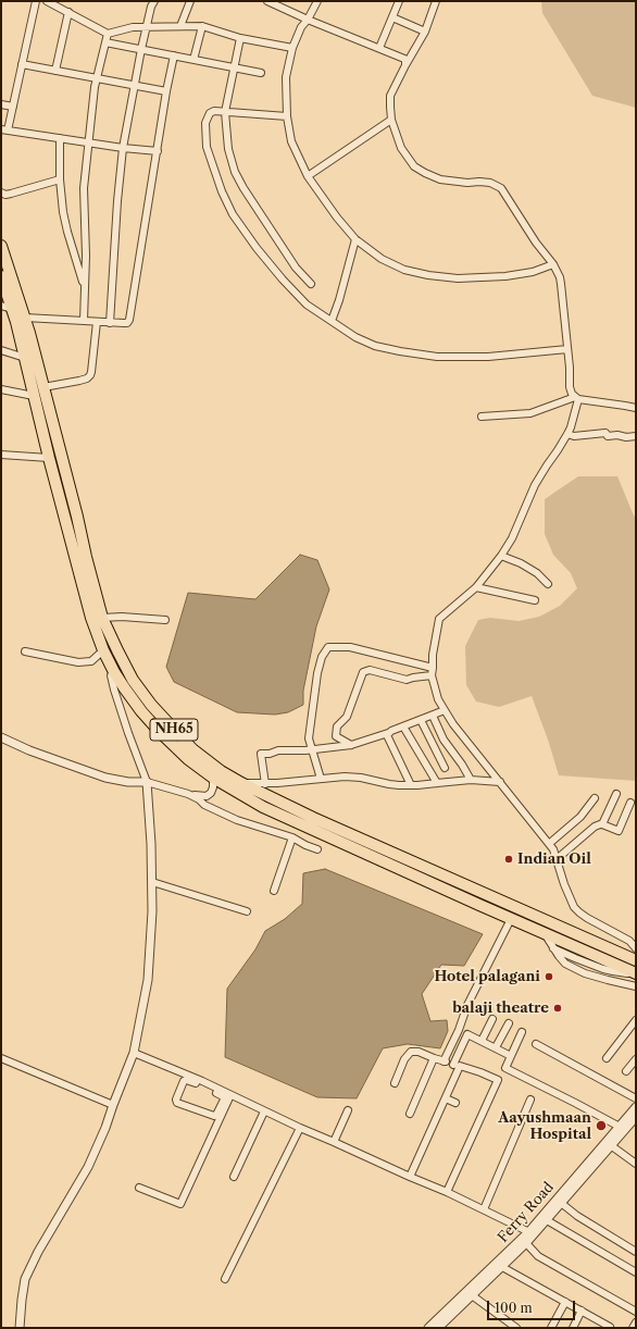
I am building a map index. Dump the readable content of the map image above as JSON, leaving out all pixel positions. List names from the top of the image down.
{
  "streets": {
    "highway": ["NH65"],
    "street": ["Ferry Road"]
  },
  "places": [
    "Indian Oil",
    "Hotel palagani",
    "balaji theatre",
    "Aayushmaan Hospital"
  ],
  "scale_bar": "100 m"
}
